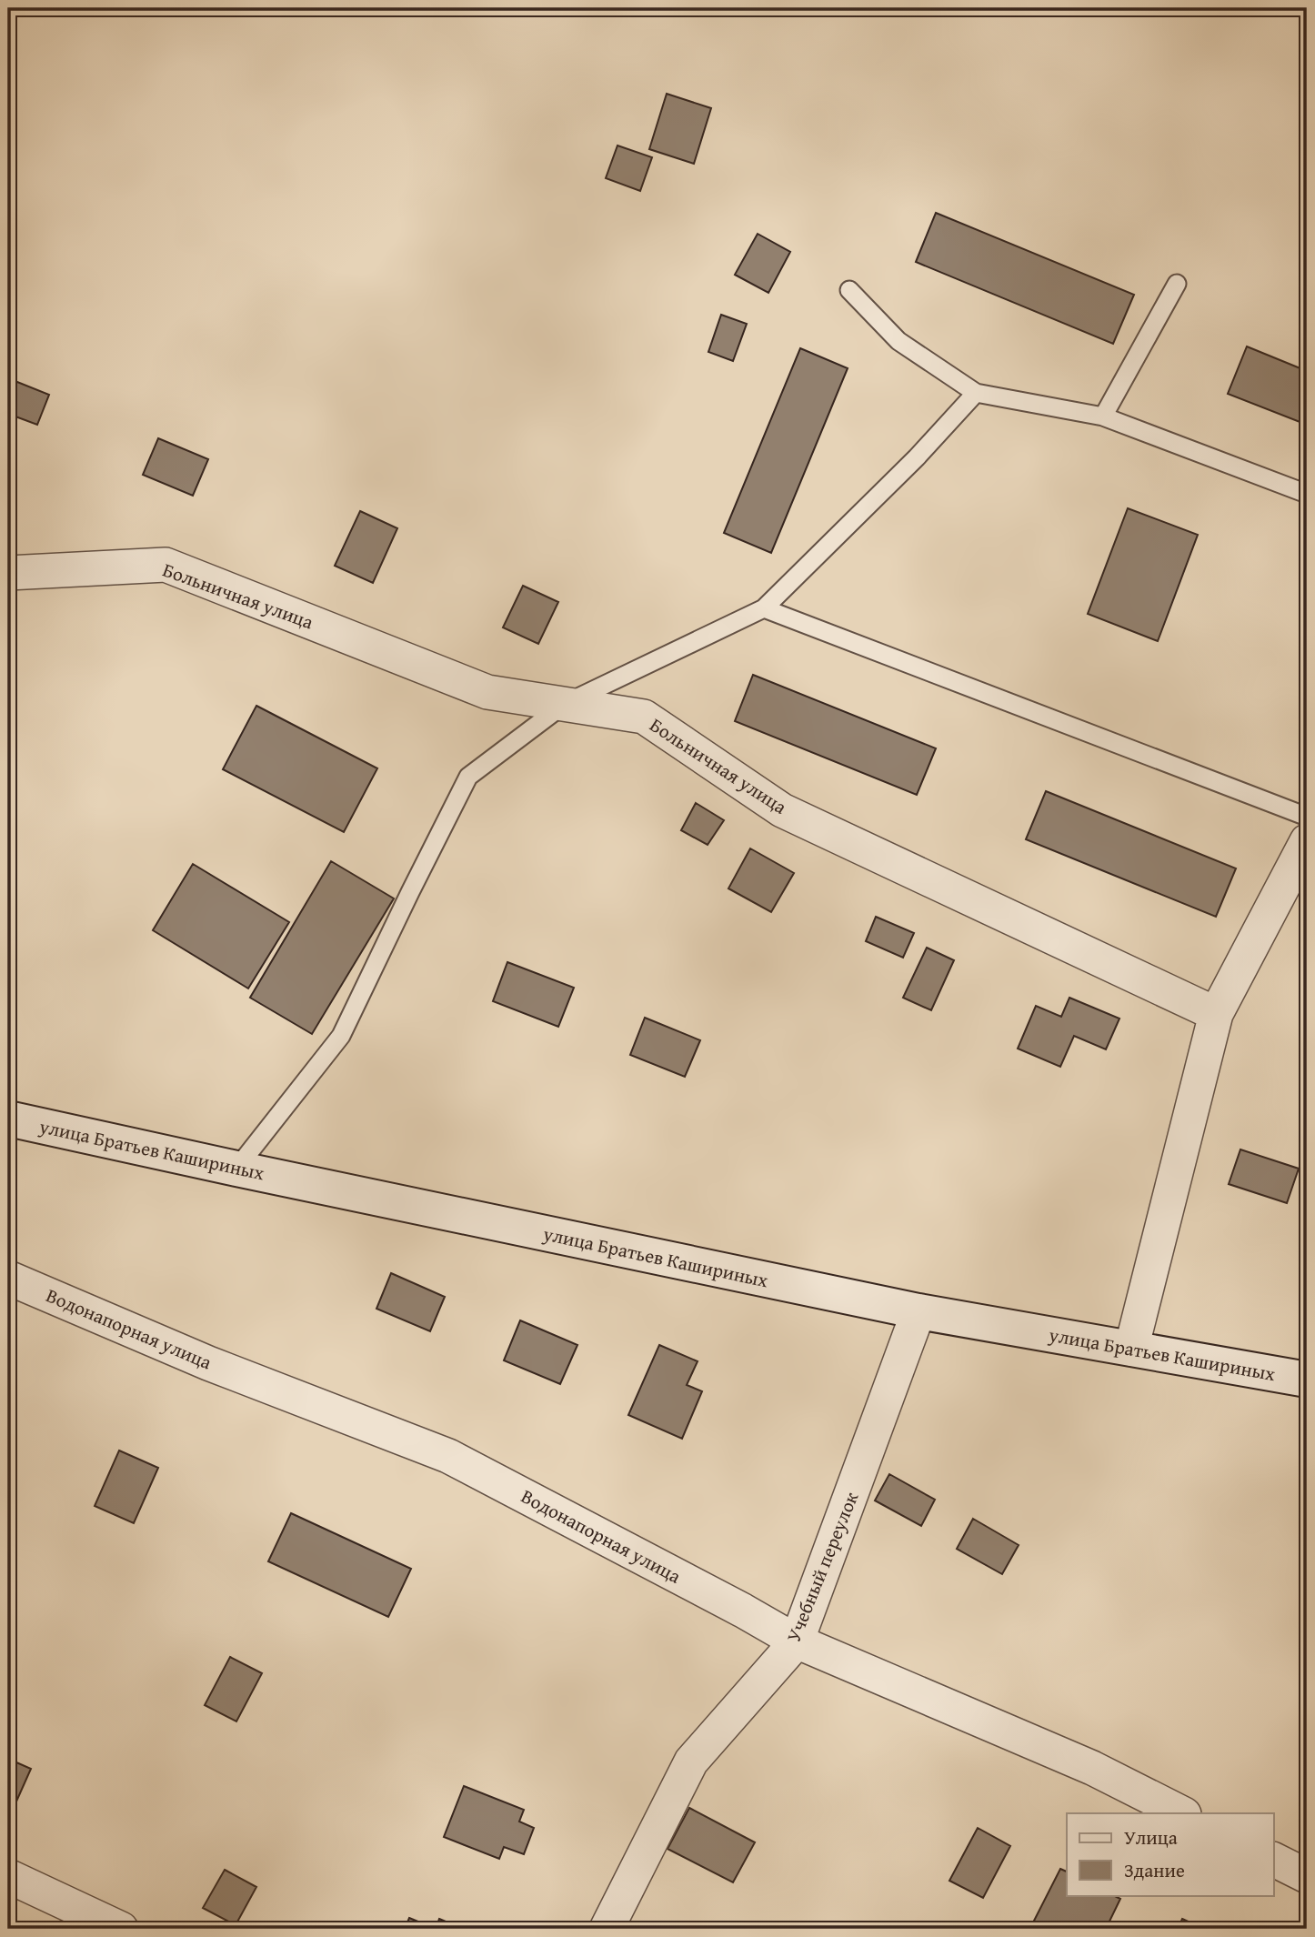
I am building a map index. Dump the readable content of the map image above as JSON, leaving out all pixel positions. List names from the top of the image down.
{
  "streets": {
    "main road": ["улица Братьев Кашириных"],
    "street": ["Больничная улица", "Водонапорная улица", "Учебный переулок"]
  },
  "crossings": [
    ["улица Братьев Кашириных", "Учебный переулок"],
    ["Водонапорная улица", "Учебный переулок"]
  ],
  "legend": ["Улица", "Здание"]
}
